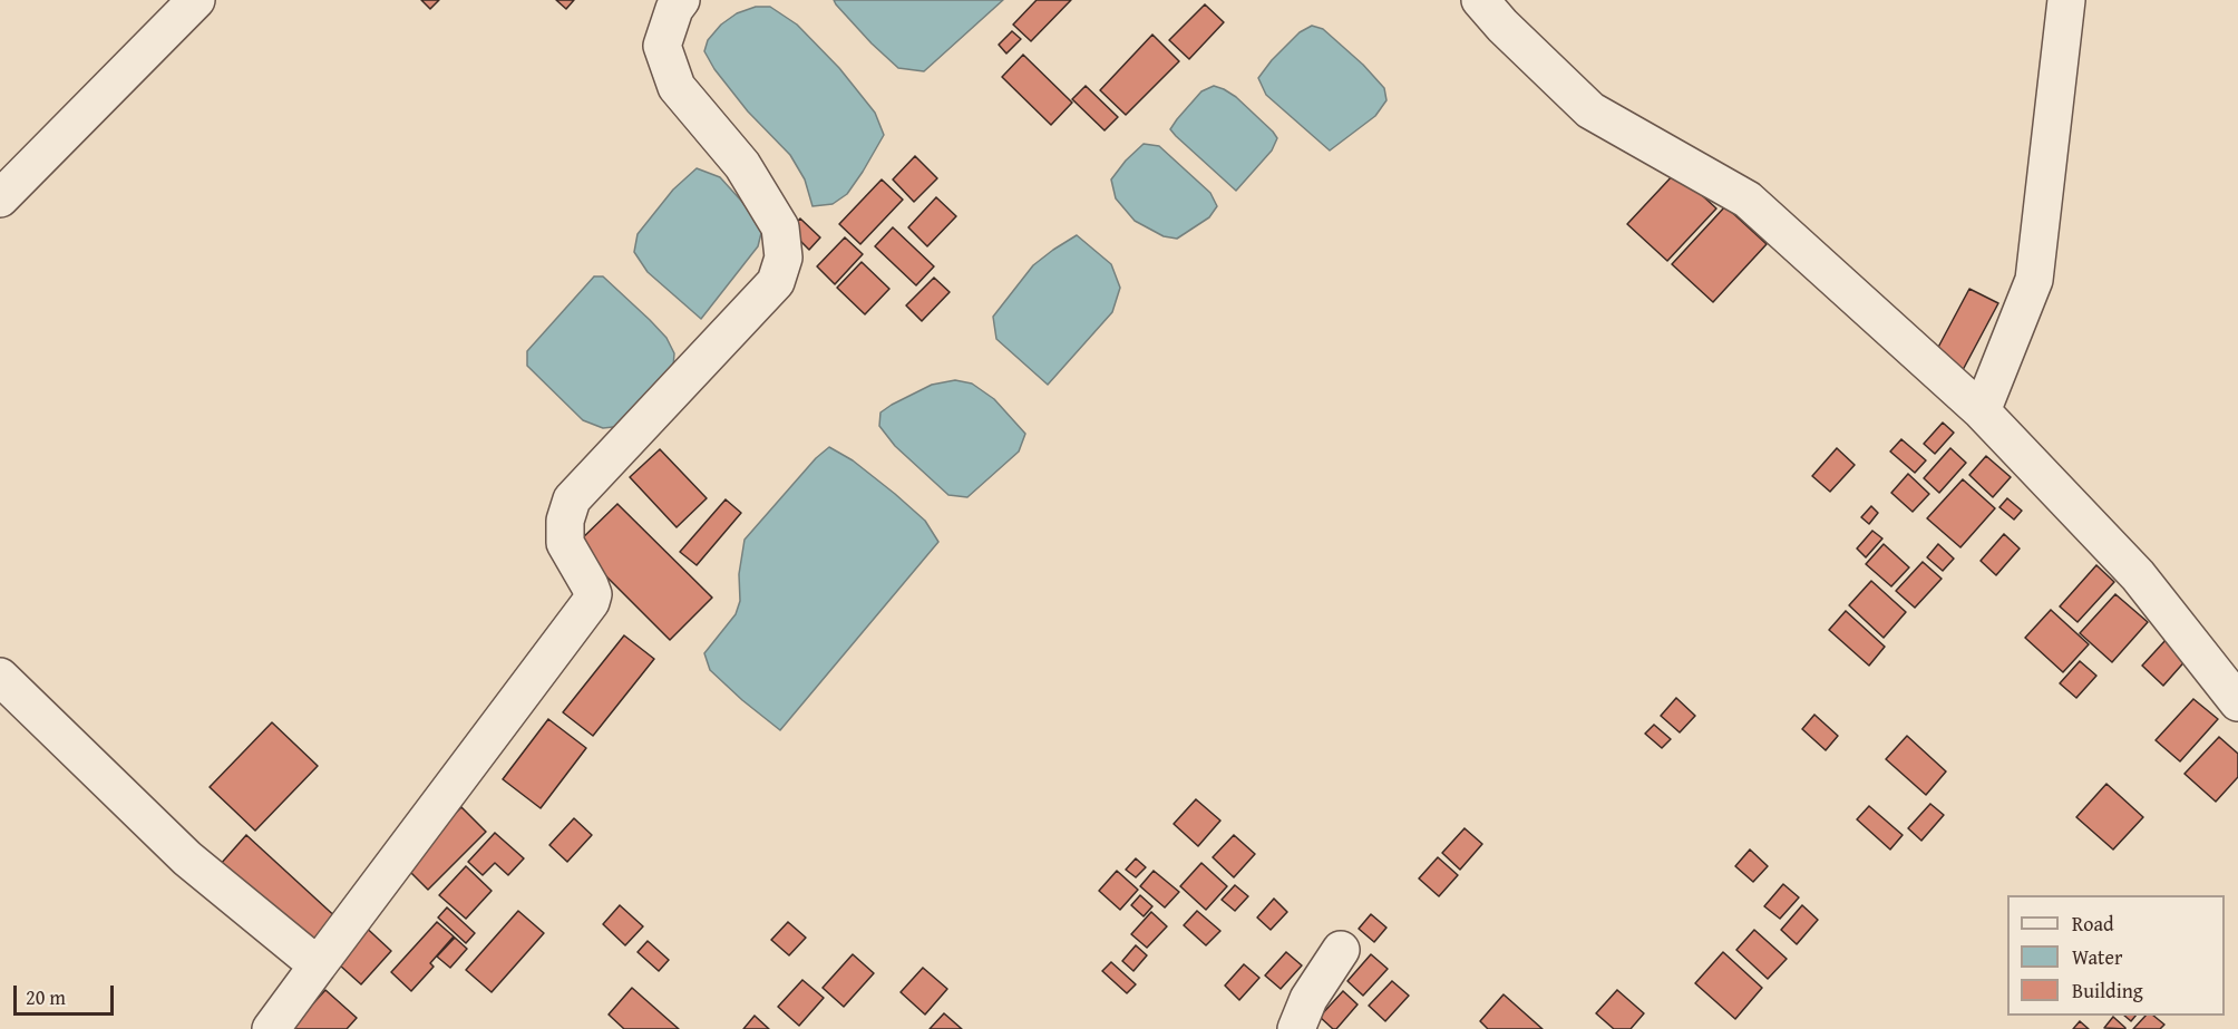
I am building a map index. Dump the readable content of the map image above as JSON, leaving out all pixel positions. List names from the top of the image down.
{
  "legend": ["Road", "Water", "Building"],
  "scale_bar": "20 m"
}
